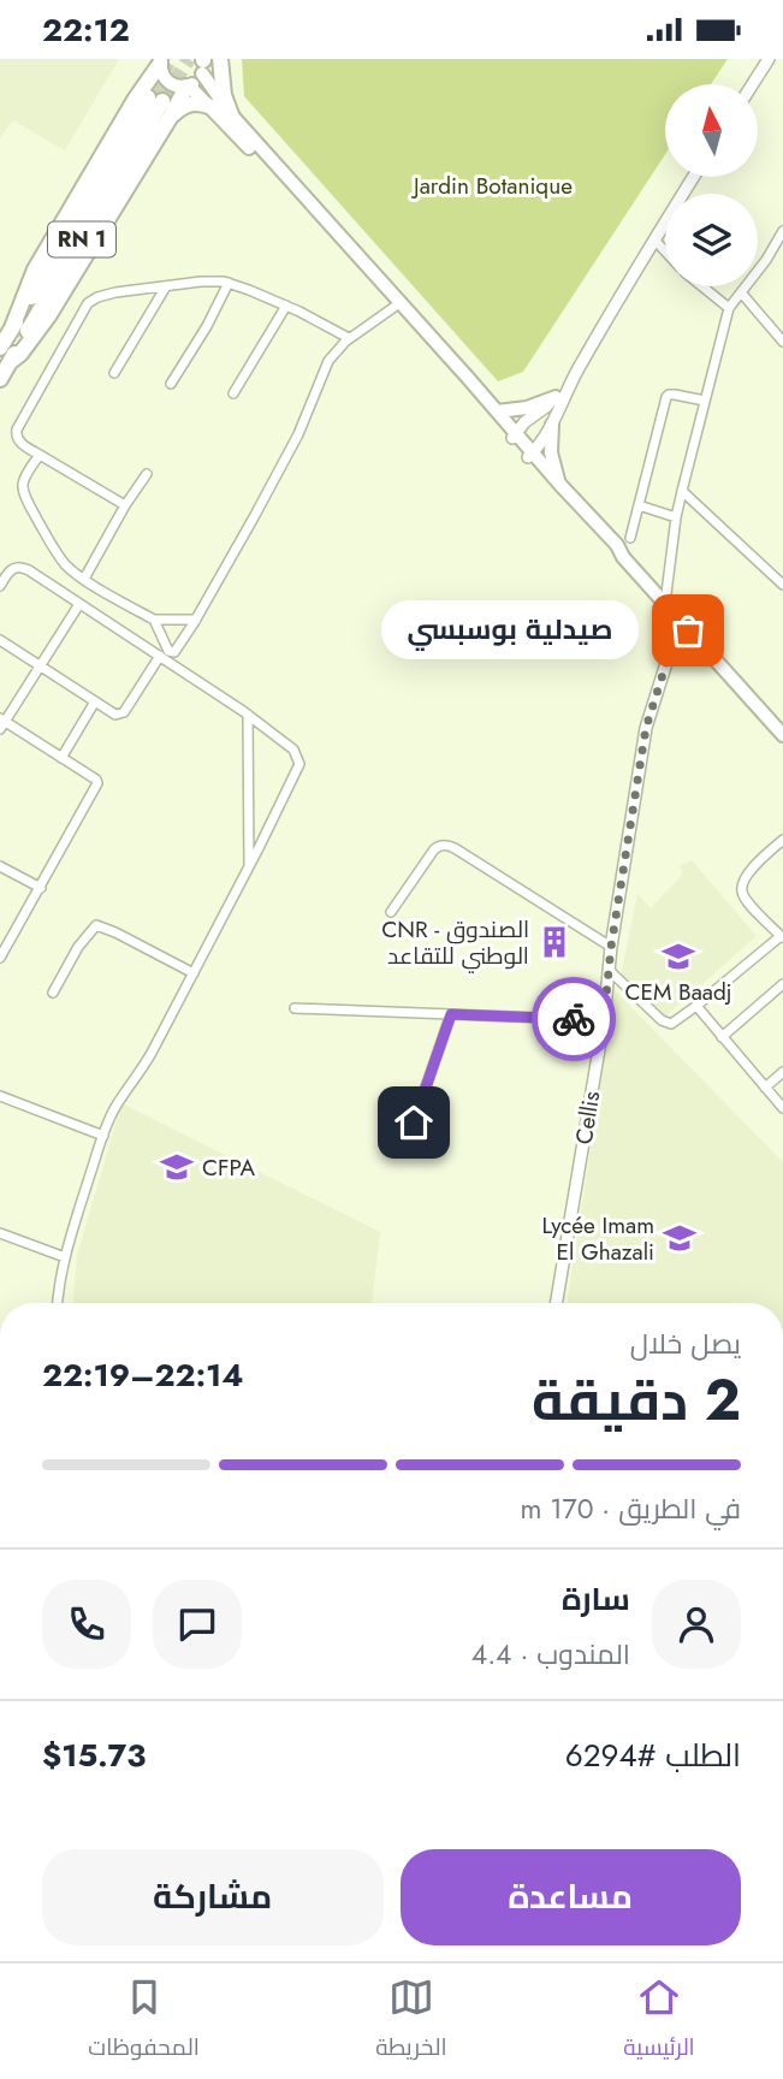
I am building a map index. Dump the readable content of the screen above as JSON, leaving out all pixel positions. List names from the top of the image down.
{
  "streets": {
    "highway": ["RN 1"],
    "street": ["Cellis"]
  },
  "parks": ["Jardin Botanique"],
  "places": {
    "other": ["صيدلية بوسبسي"],
    "building": ["CNR - الصندوق الوطني للتقاعد"],
    "school or university": ["CEM Baadj", "CFPA", "Lycée Imam El Ghazali"]
  },
  "north": "top",
  "page": {
    "status": "22:12",
    "bubble": "صيدلية بوسبسي",
    "heading": ["2 دقيقة", "يصل خلال", "22:14–22:19"],
    "panel": [
      "سارة",
      "المندوب · 4.4",
      "الطلب #6294",
      "$15.73"
    ],
    "bar": "في الطريق · 170 m",
    "buttons": ["مساعدة", "مشاركة"],
    "tabs": ["الرئيسية", "الخريطة", "المحفوظات"]
  }
}
